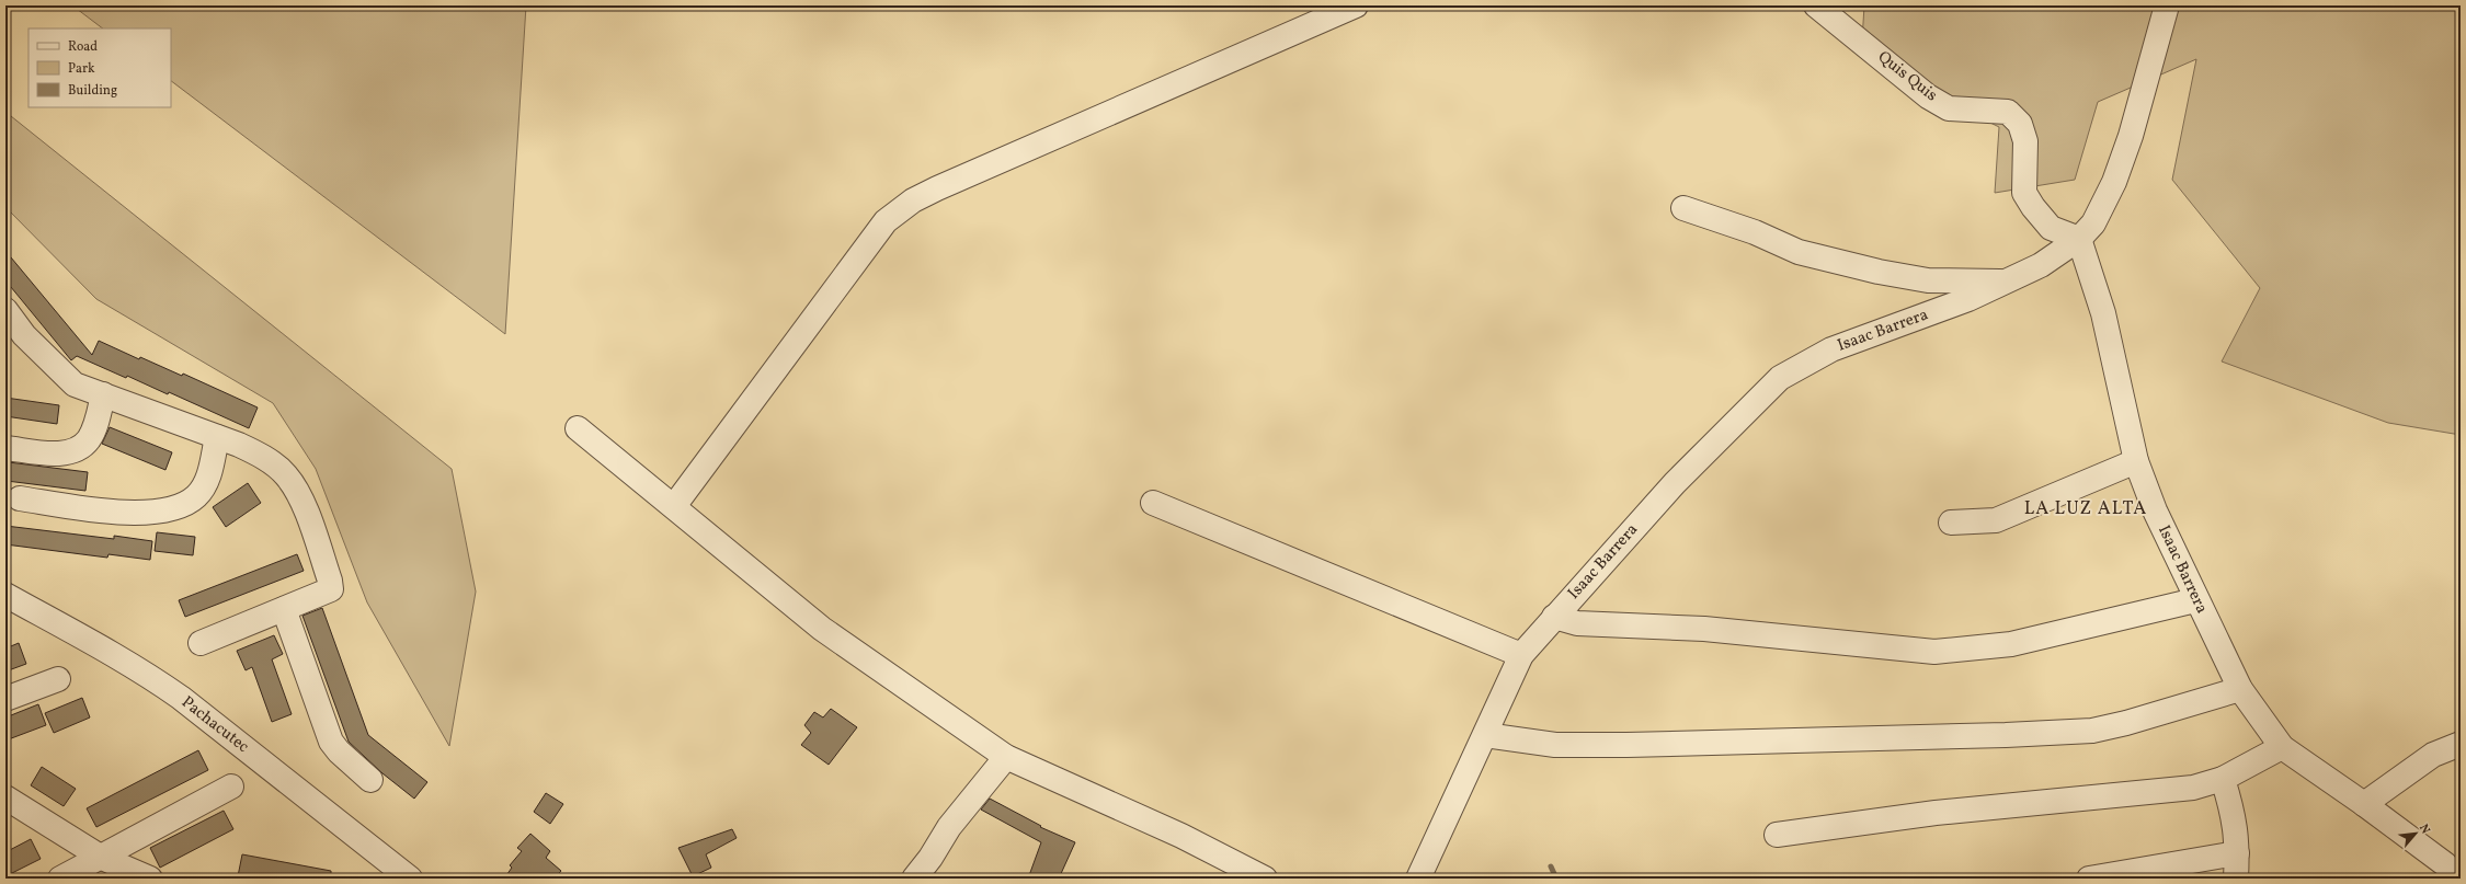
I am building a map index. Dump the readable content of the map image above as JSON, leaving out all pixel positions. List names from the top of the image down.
{
  "streets": {
    "street": ["Quis Quis", "Isaac Barrera", "Pachacutec"]
  },
  "crossings": [
    ["Quis Quis", "Isaac Barrera"]
  ],
  "districts": ["LA LUZ ALTA"],
  "legend": ["Road", "Park", "Building"],
  "north": "top right"
}
